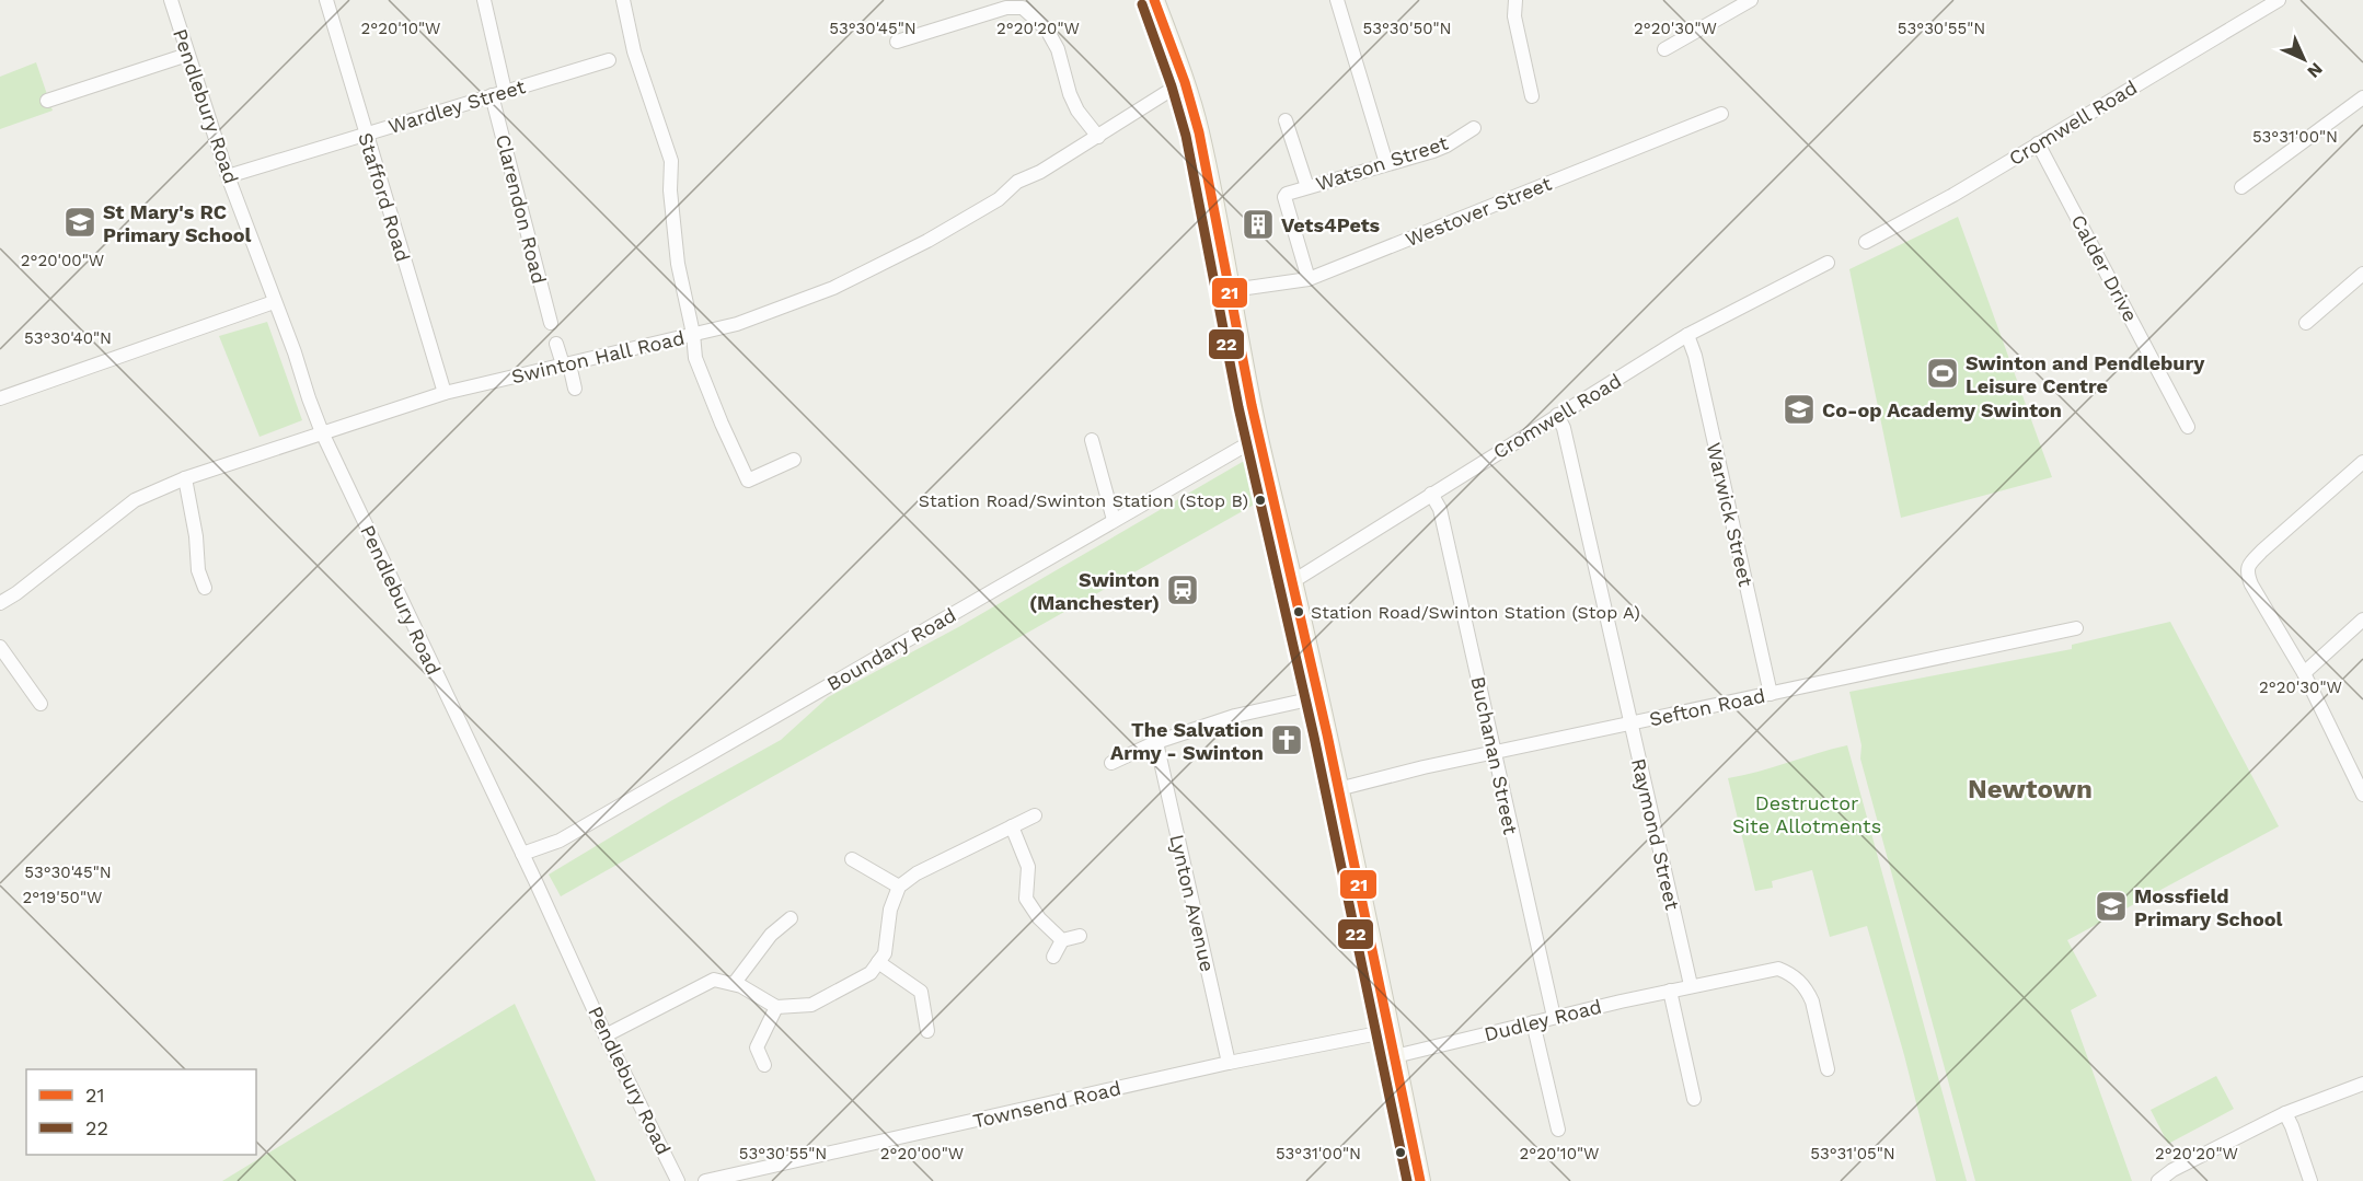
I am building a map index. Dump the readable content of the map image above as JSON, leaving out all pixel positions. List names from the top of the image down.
{
  "streets": {
    "street": [
      "Pendlebury Road",
      "Wardley Street",
      "Cromwell Road",
      "Watson Street",
      "Stafford Road",
      "Clarendon Road",
      "Westover Street",
      "Calder Drive",
      "Swinton Hall Road",
      "Warwick Street",
      "Boundary Road",
      "Sefton Road",
      "Buchanan Street",
      "Raymond Street",
      "Lynton Avenue",
      "Dudley Road",
      "Townsend Road"
    ]
  },
  "crossings": [
    ["Pendlebury Road", "Wardley Street"],
    ["Pendlebury Road", "Swinton Hall Road"],
    ["Pendlebury Road", "Boundary Road"],
    ["Wardley Street", "Stafford Road"],
    ["Wardley Street", "Clarendon Road"],
    ["Cromwell Road", "Calder Drive"],
    ["Cromwell Road", "Warwick Street"],
    ["Cromwell Road", "Buchanan Street"],
    ["Cromwell Road", "Raymond Street"],
    ["Watson Street", "Westover Street"],
    ["Stafford Road", "Swinton Hall Road"],
    ["Warwick Street", "Sefton Road"],
    ["Sefton Road", "Buchanan Street"],
    ["Sefton Road", "Raymond Street"],
    ["Buchanan Street", "Dudley Road"],
    ["Raymond Street", "Dudley Road"],
    ["Lynton Avenue", "Townsend Road"]
  ],
  "districts": ["Newtown"],
  "parks": ["Destructor Site Allotments"],
  "places": {
    "school or university": ["St Mary's RC Primary School", "Co-op Academy Swinton", "Mossfield Primary School"],
    "building": ["Vets4Pets"],
    "sports": ["Swinton and Pendlebury Leisure Centre"],
    "other": ["Station Road/Swinton Station (Stop B)", "Station Road/Swinton Station (Stop A)"],
    "station": ["Swinton (Manchester)"],
    "church": ["The Salvation Army - Swinton"]
  },
  "lines": ["transit line 21", "transit line 22"],
  "legend": ["21", "22"],
  "north": "bottom right",
  "coordinates": [
    "2°20'10\"W",
    "53°30'45\"N",
    "2°20'20\"W",
    "53°30'50\"N",
    "2°20'30\"W",
    "53°30'55\"N",
    "53°31'00\"N",
    "2°20'00\"W",
    "53°30'40\"N",
    "2°19'50\"W",
    "53°31'05\"N"
  ]
}
